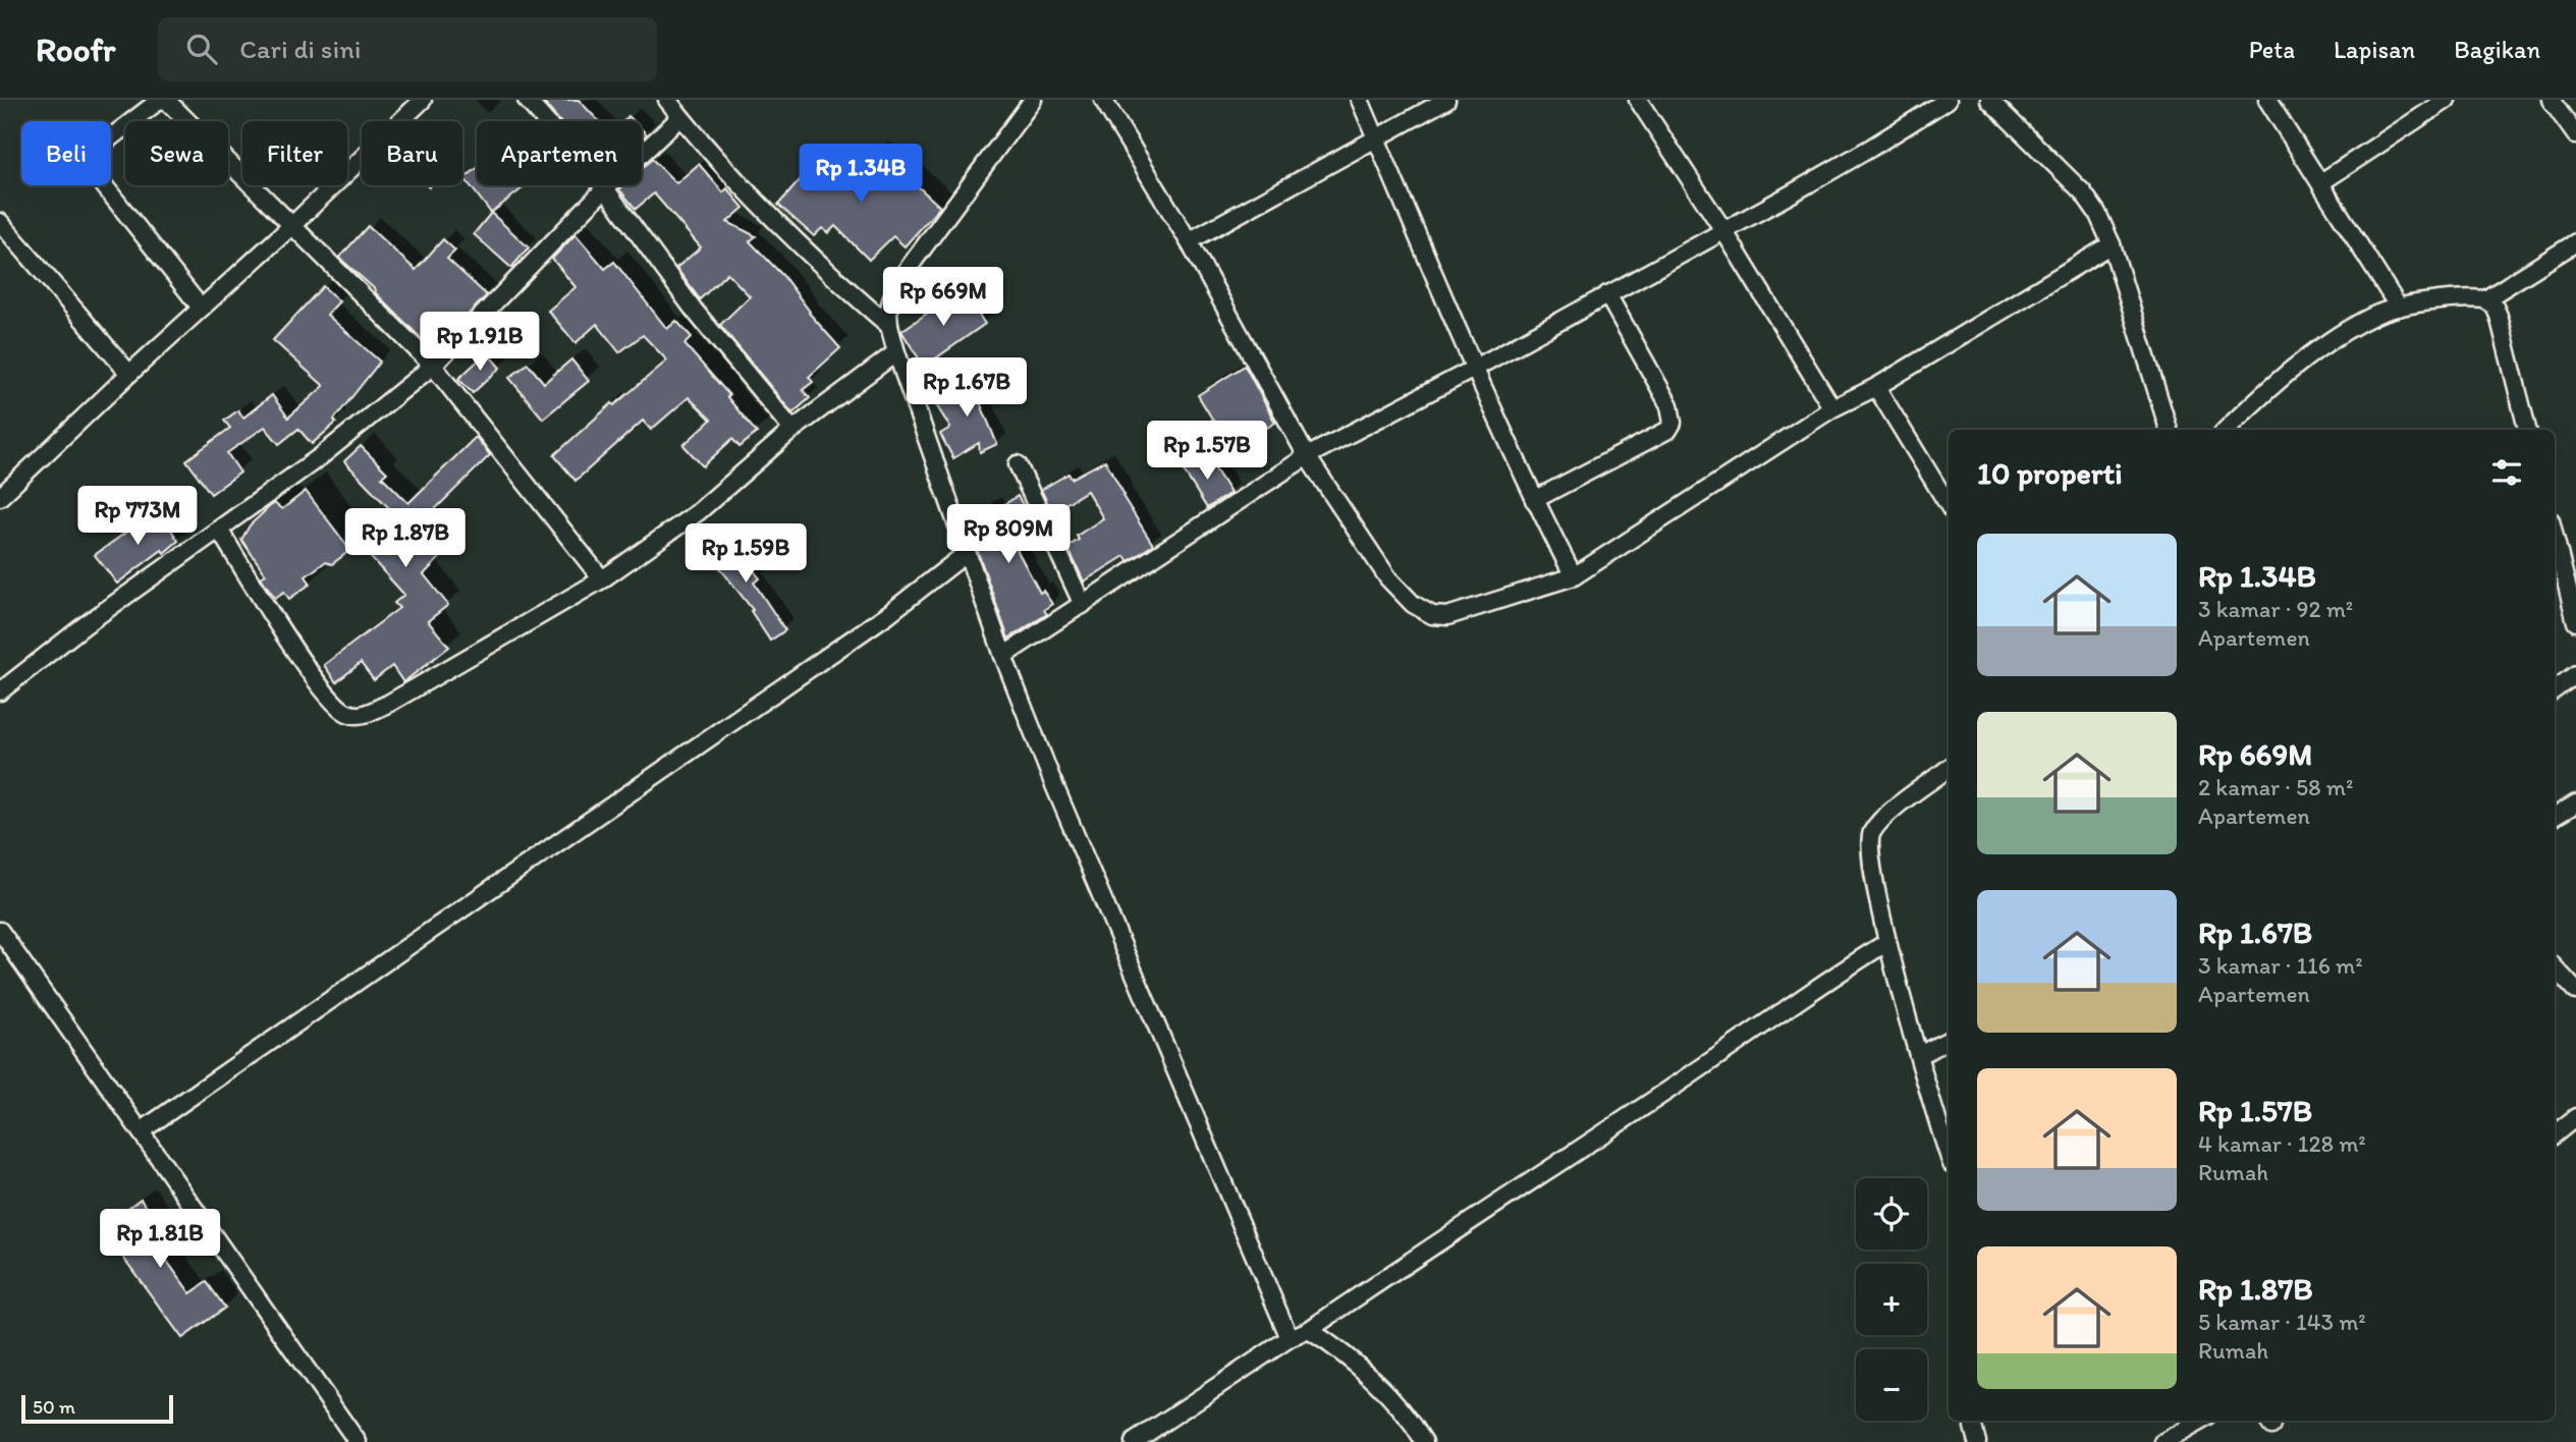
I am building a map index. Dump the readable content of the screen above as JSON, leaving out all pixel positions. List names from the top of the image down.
{
  "scale_bar": "50 m",
  "page": {
    "header": "Roofr",
    "search": "Cari di sini",
    "nav": ["Peta", "Lapisan", "Bagikan"],
    "chip": [
      "Beli",
      "Sewa",
      "Filter",
      "Baru",
      "Apartemen"
    ],
    "price": [
      "Rp 1.34B",
      "Rp 669M",
      "Rp 1.91B",
      "Rp 1.67B",
      "Rp 1.57B",
      "Rp 773M",
      "Rp 809M",
      "Rp 1.87B",
      "Rp 1.59B",
      "Rp 1.81B"
    ],
    "heading": "10 properti",
    "list": [
      {
        "name": "Rp 1.34B",
        "note": "3 kamar · 92 m² · Apartemen"
      },
      {
        "name": "Rp 669M",
        "note": "2 kamar · 58 m² · Apartemen"
      },
      {
        "name": "Rp 1.67B",
        "note": "3 kamar · 116 m² · Apartemen"
      },
      {
        "name": "Rp 1.57B",
        "note": "4 kamar · 128 m² · Rumah"
      },
      {
        "name": "Rp 1.87B",
        "note": "5 kamar · 143 m² · Rumah"
      }
    ],
    "map_buttons": ["+", "−"],
    "scale": "50 m"
  }
}
